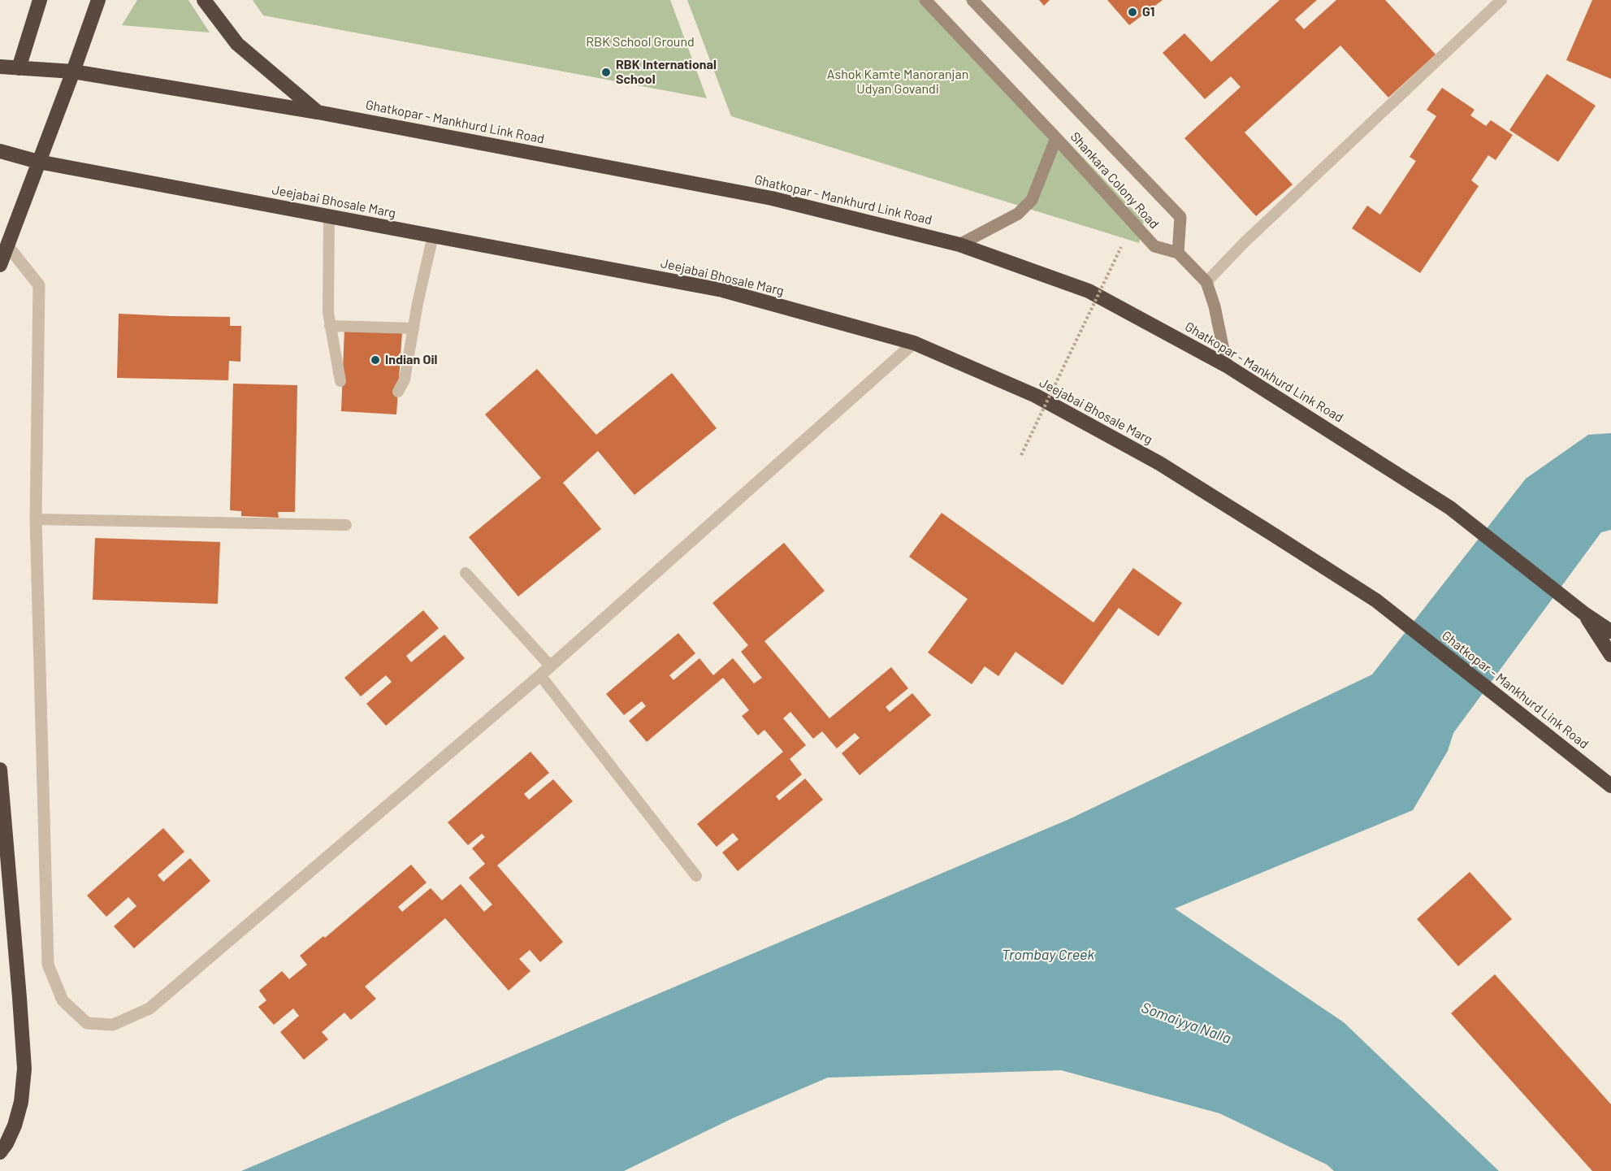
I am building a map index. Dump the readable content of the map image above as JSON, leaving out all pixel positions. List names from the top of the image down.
{
  "streets": {
    "highway": ["Ghatkopar - Mankhurd Link Road", "Jeejabai Bhosale Marg"],
    "main road": ["Shankara Colony Road"]
  },
  "crossings": [
    ["Ghatkopar - Mankhurd Link Road", "Jeejabai Bhosale Marg"]
  ],
  "water": ["Trombay Creek", "Somaiyya Nalla"],
  "parks": ["RBK School Ground", "Ashok Kamte Manoranjan Udyan Govandi"],
  "places": ["G1", "RBK International School", "Indian Oil"]
}
